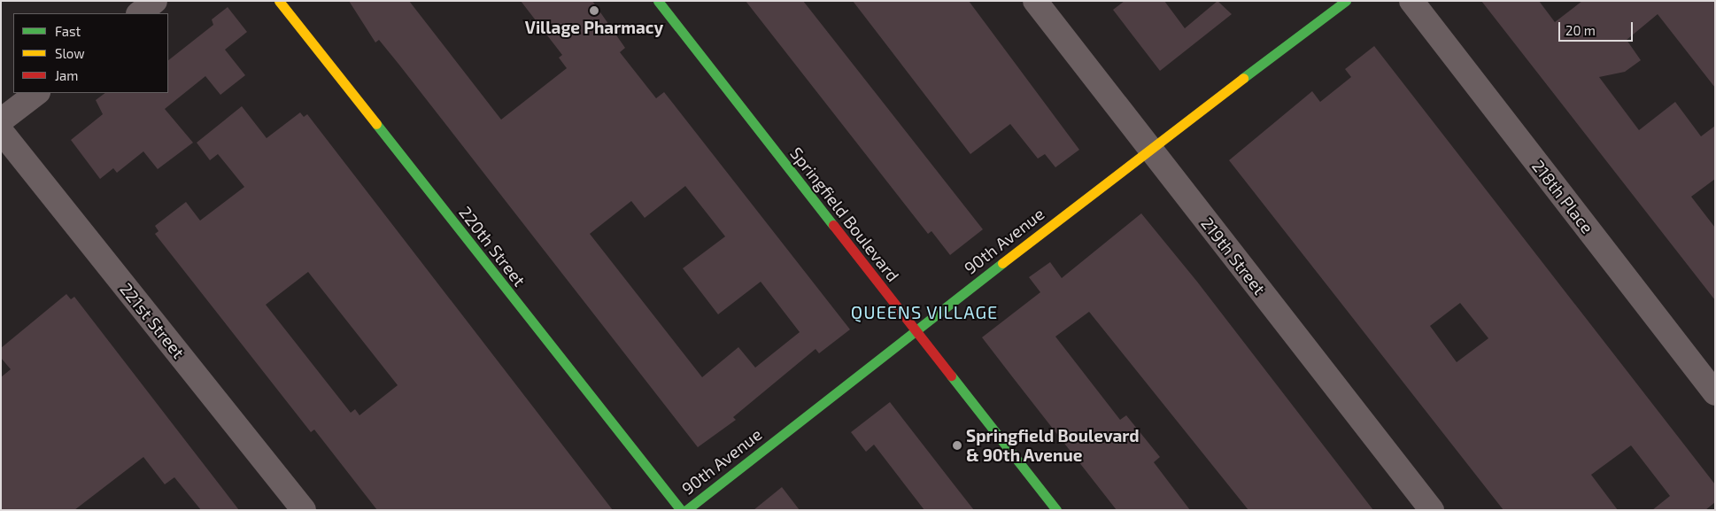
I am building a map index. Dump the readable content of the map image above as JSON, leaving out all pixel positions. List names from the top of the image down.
{
  "streets": {
    "street": [
      "218th Place",
      "Springfield Boulevard",
      "90th Avenue",
      "220th Street",
      "219th Street",
      "221st Street"
    ]
  },
  "crossings": [
    ["Springfield Boulevard", "90th Avenue"],
    ["90th Avenue", "219th Street"]
  ],
  "districts": ["QUEENS VILLAGE"],
  "places": ["Village Pharmacy", "Springfield Boulevard & 90th Avenue"],
  "legend": ["Fast", "Slow", "Jam"],
  "scale_bar": "20 m"
}
